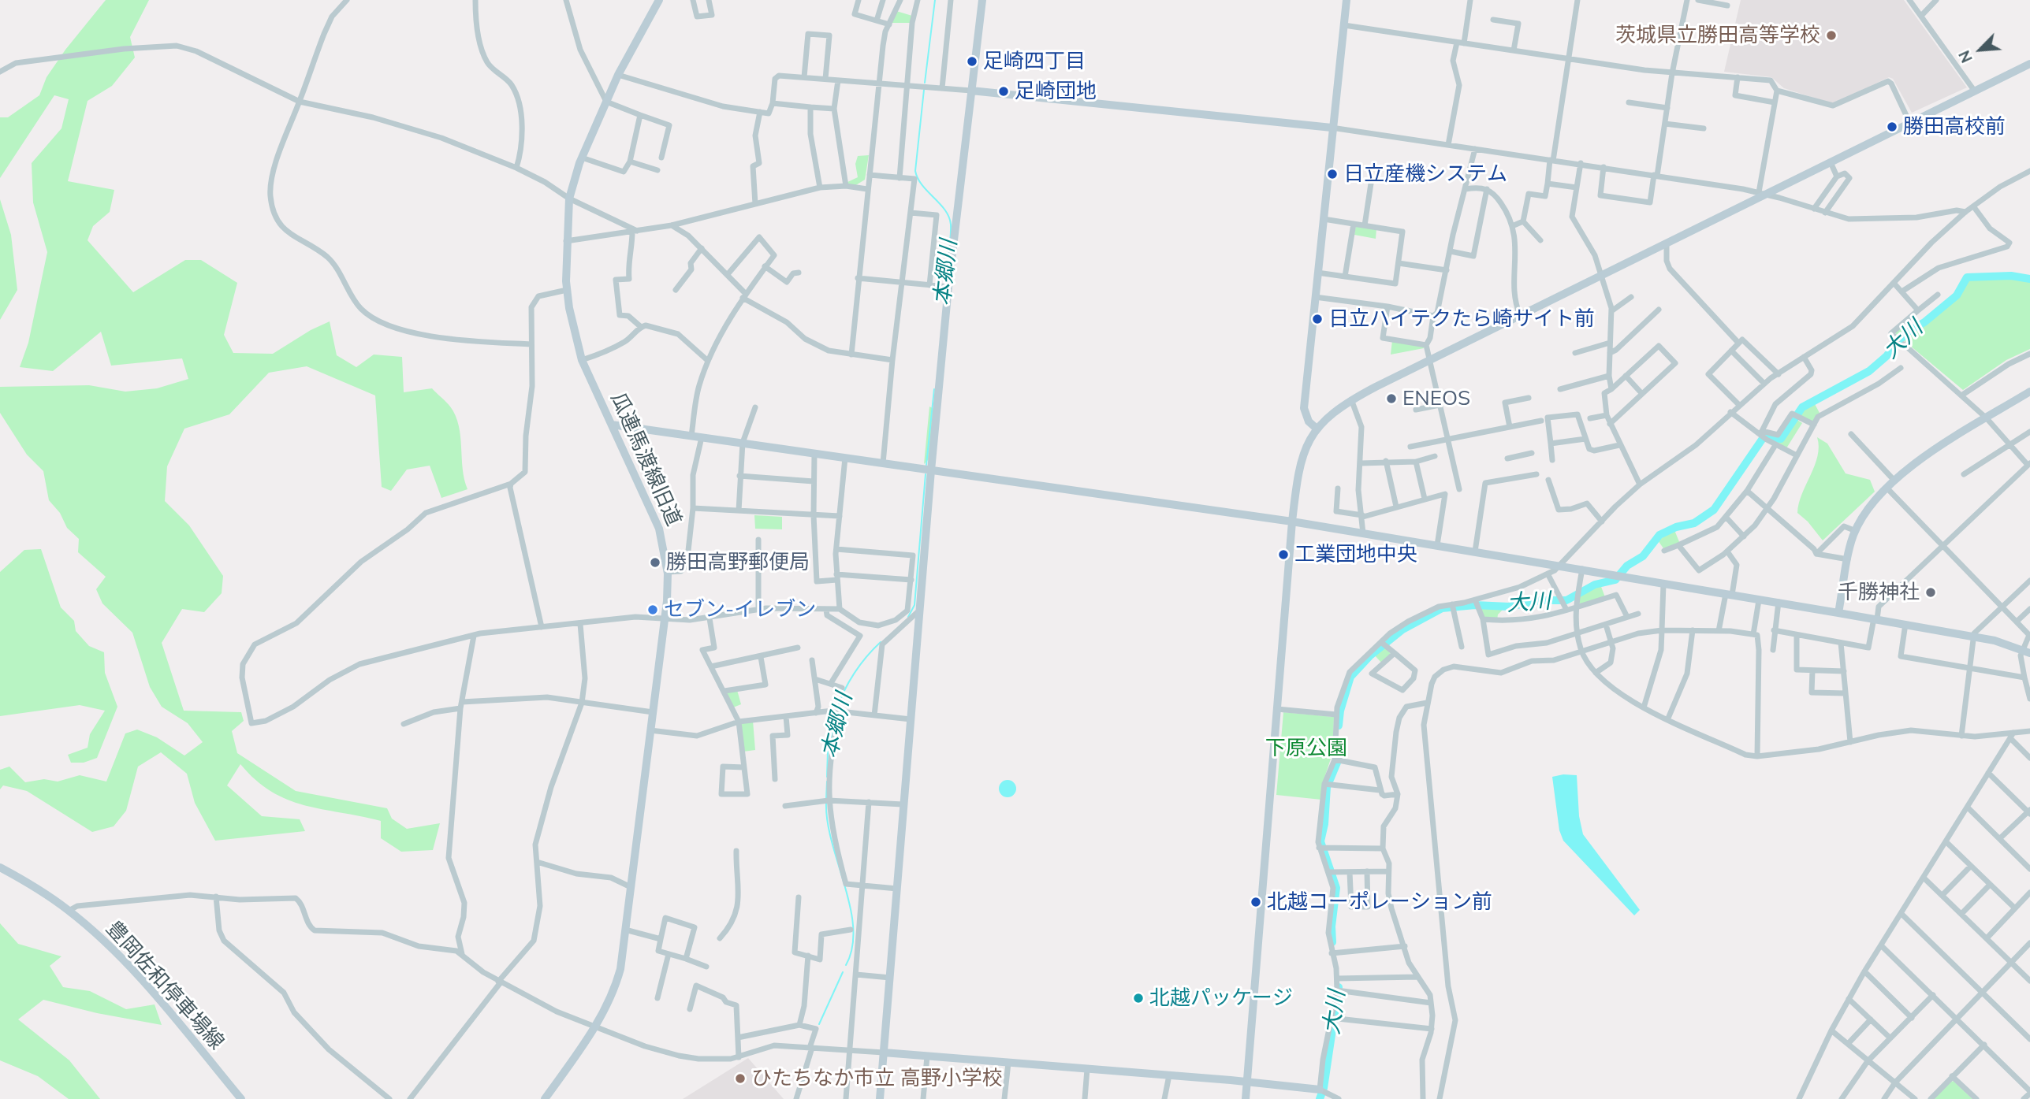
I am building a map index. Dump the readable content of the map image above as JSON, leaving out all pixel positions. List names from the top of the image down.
{
  "streets": {
    "street": ["瓜連馬渡線旧道", "豊岡佐和停車場線"]
  },
  "water": ["本郷川", "大川"],
  "parks": ["下原公園"],
  "places": [
    "茨城県立勝田高等学校",
    "足崎四丁目",
    "足崎団地",
    "勝田高校前",
    "日立産機システム",
    "日立ハイテクたら崎サイト前",
    "ENEOS",
    "工業団地中央",
    "勝田高野郵便局",
    "千勝神社",
    "セブン-イレブン",
    "北越コーポレーション前",
    "北越パッケージ",
    "ひたちなか市立 高野小学校"
  ],
  "north": "bottom left"
}
